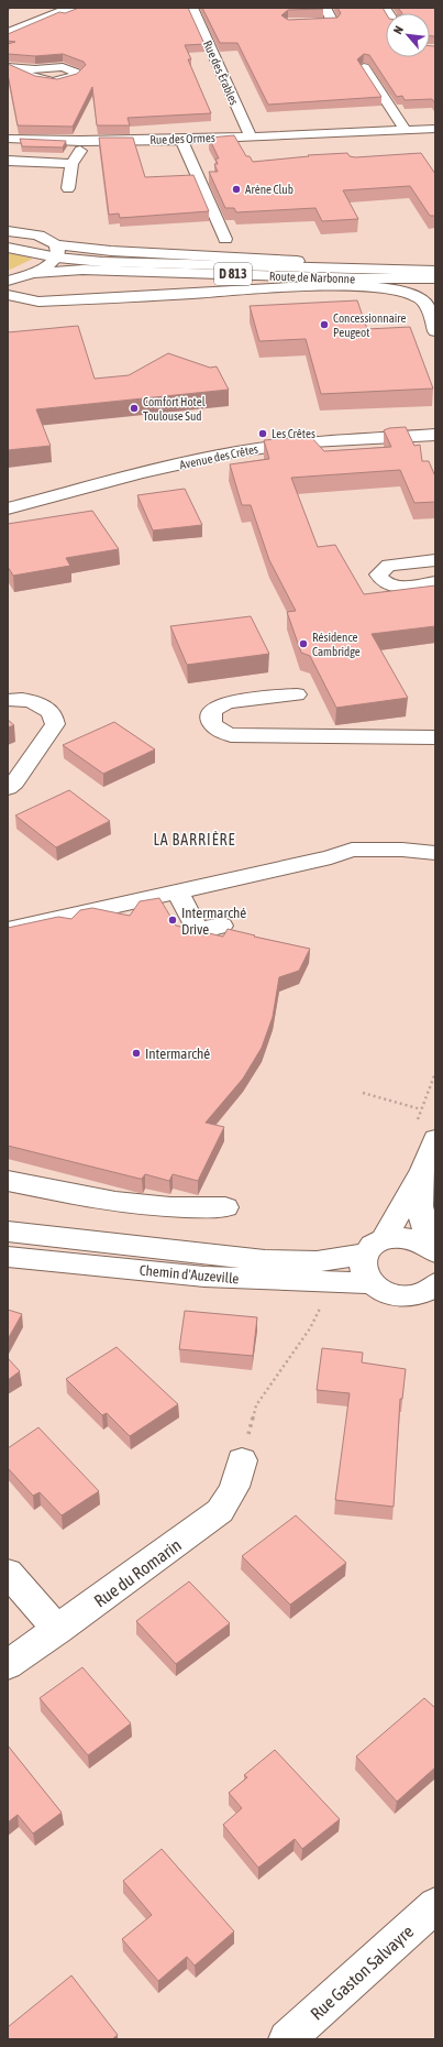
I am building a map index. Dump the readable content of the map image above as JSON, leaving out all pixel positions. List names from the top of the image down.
{
  "streets": {
    "street": [
      "Rue des Érables",
      "Rue des Ormes",
      "D 813",
      "Route de Narbonne",
      "Avenue des Crêtes",
      "Chemin d'Auzeville",
      "Rue du Romarin",
      "Rue Gaston Salvayre"
    ]
  },
  "crossings": [
    ["Rue des Érables", "Rue des Ormes"],
    ["D 813", "Route de Narbonne"]
  ],
  "districts": ["LA BARRIÈRE"],
  "places": [
    "Arène Club",
    "Concessionnaire Peugeot",
    "Comfort Hotel Toulouse Sud",
    "Les Crêtes",
    "Résidence Cambridge",
    "Intermarché Drive",
    "Intermarché"
  ],
  "north": "top left"
}
